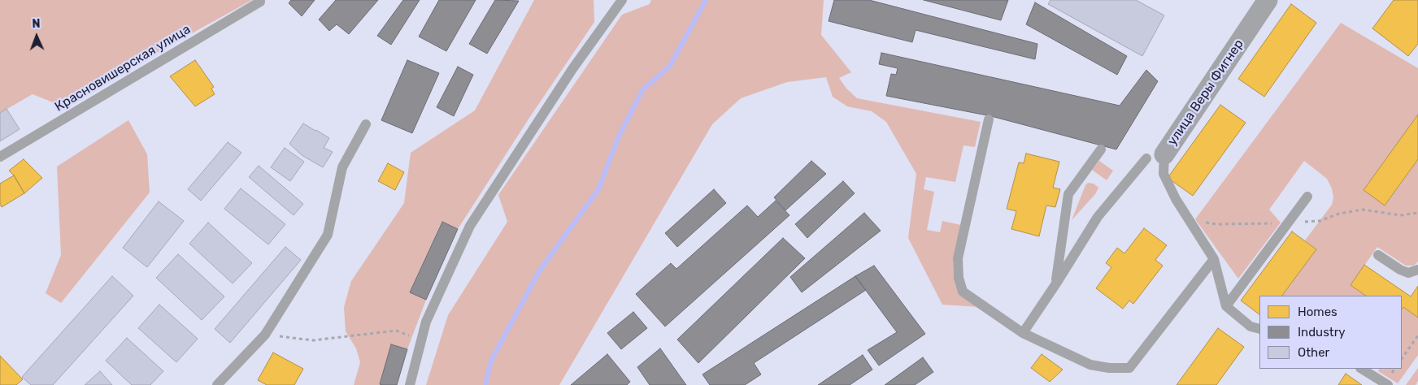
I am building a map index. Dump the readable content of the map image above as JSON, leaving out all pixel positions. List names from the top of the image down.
{
  "streets": {
    "street": ["улица Веры Фигнер"],
    "lane": ["Красновишерская улица"]
  },
  "legend": ["Homes", "Industry", "Other"],
  "north": "top"
}
